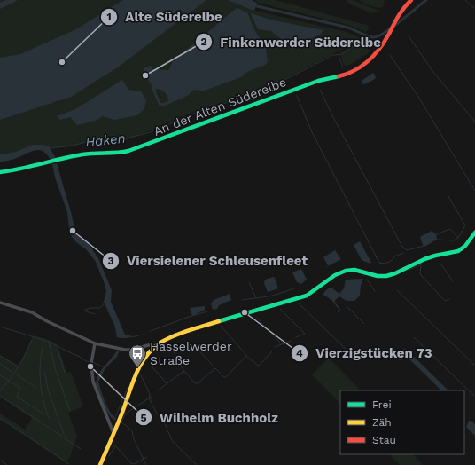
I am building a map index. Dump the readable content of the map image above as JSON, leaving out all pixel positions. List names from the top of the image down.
{
  "streets": {
    "main road": ["An der Alten Süderelbe"]
  },
  "water": ["Haken"],
  "places": {
    "other": [
      "Alte Süderelbe",
      "Finkenwerder Süderelbe",
      "Viersielener Schleusenfleet",
      "Vierzigstücken 73",
      "Wilhelm Buchholz"
    ],
    "bus stop": ["Hasselwerder Straße"]
  },
  "legend": ["Frei", "Zäh", "Stau"]
}
